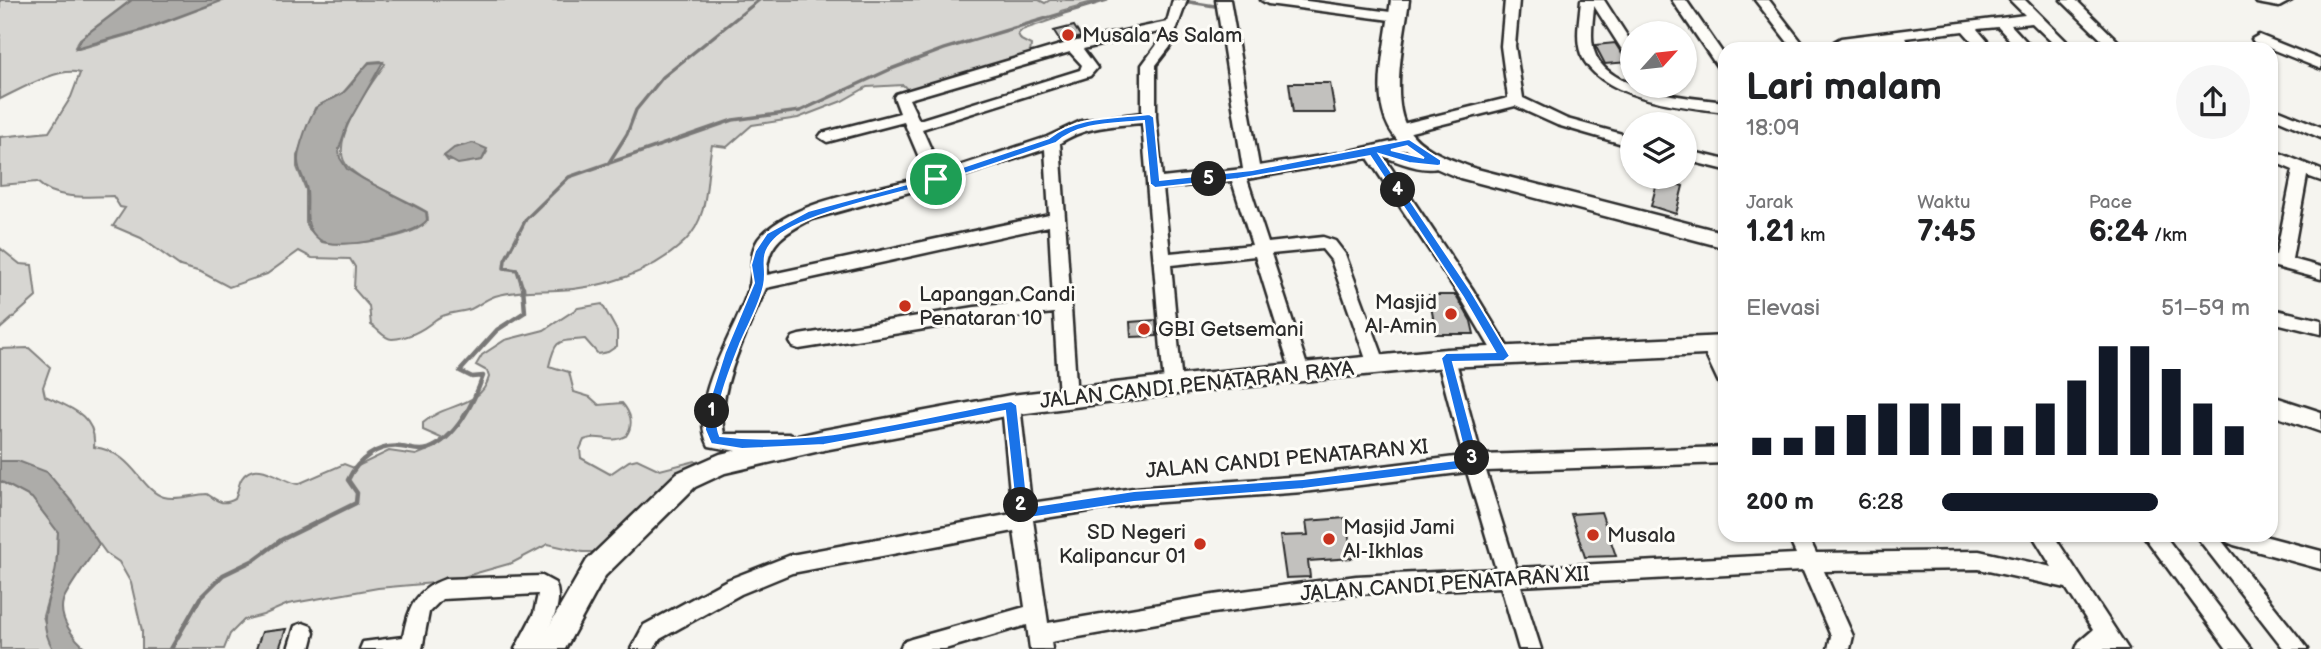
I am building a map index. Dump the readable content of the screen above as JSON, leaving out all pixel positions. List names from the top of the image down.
{
  "streets": {
    "main road": ["JALAN CANDI PENATARAN RAYA"],
    "street": ["JALAN CANDI PENATARAN XI", "JALAN CANDI PENATARAN XII"]
  },
  "places": [
    "Musala As Salam",
    "Lapangan Candi Penataran 10",
    "Masjid Al-Amin",
    "GBI Getsemani",
    "Musala",
    "Masjid Jami Al-Ikhlas",
    "SD Negeri Kalipancur 01"
  ],
  "north": "top right",
  "page": {
    "heading": ["Lari malam", "18:09"],
    "pins": [
      "5",
      "4",
      "1",
      "3",
      "2"
    ],
    "stats": [
      ["Jarak", "1.21 km"],
      ["Waktu", "7:45"],
      ["Pace", "6:24 /km"]
    ],
    "chart": ["Elevasi", "51–59 m"],
    "list": [
      {
        "name": "200 m",
        "note": "6:28"
      }
    ]
  }
}
